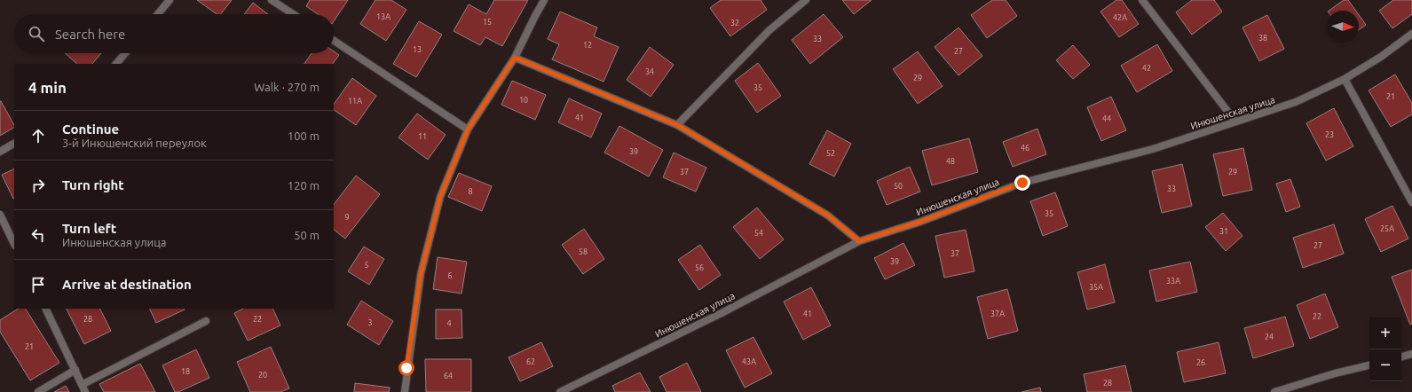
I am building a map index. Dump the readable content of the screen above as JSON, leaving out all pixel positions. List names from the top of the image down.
{
  "streets": {
    "street": ["Инюшенская улица"]
  },
  "house_numbers": [
    "13А",
    "42А",
    "15",
    "32",
    "38",
    "33",
    "12",
    "13",
    "27",
    "42",
    "34",
    "29",
    "35",
    "21",
    "10",
    "11А",
    "41",
    "44",
    "23",
    "11",
    "46",
    "39",
    "52",
    "48",
    "37",
    "29",
    "50",
    "33",
    "8",
    "35",
    "9",
    "25А",
    "31",
    "54",
    "27",
    "58",
    "37",
    "39",
    "5",
    "56",
    "6",
    "33А",
    "35А",
    "41",
    "37А",
    "22",
    "28",
    "22",
    "3",
    "4",
    "24",
    "21",
    "62",
    "43А",
    "26",
    "18",
    "20",
    "64",
    "28"
  ],
  "north": "right",
  "page": {
    "search": "Search here",
    "heading": ["4 min", "Walk · 270 m"],
    "list": [
      ["Continue", "3-й Инюшенский переулок", "100 m"],
      ["Turn right", "120 m"],
      ["Turn left", "Инюшенская улица", "50 m"],
      "Arrive at destination"
    ],
    "map_buttons": ["+", "−"]
  }
}
